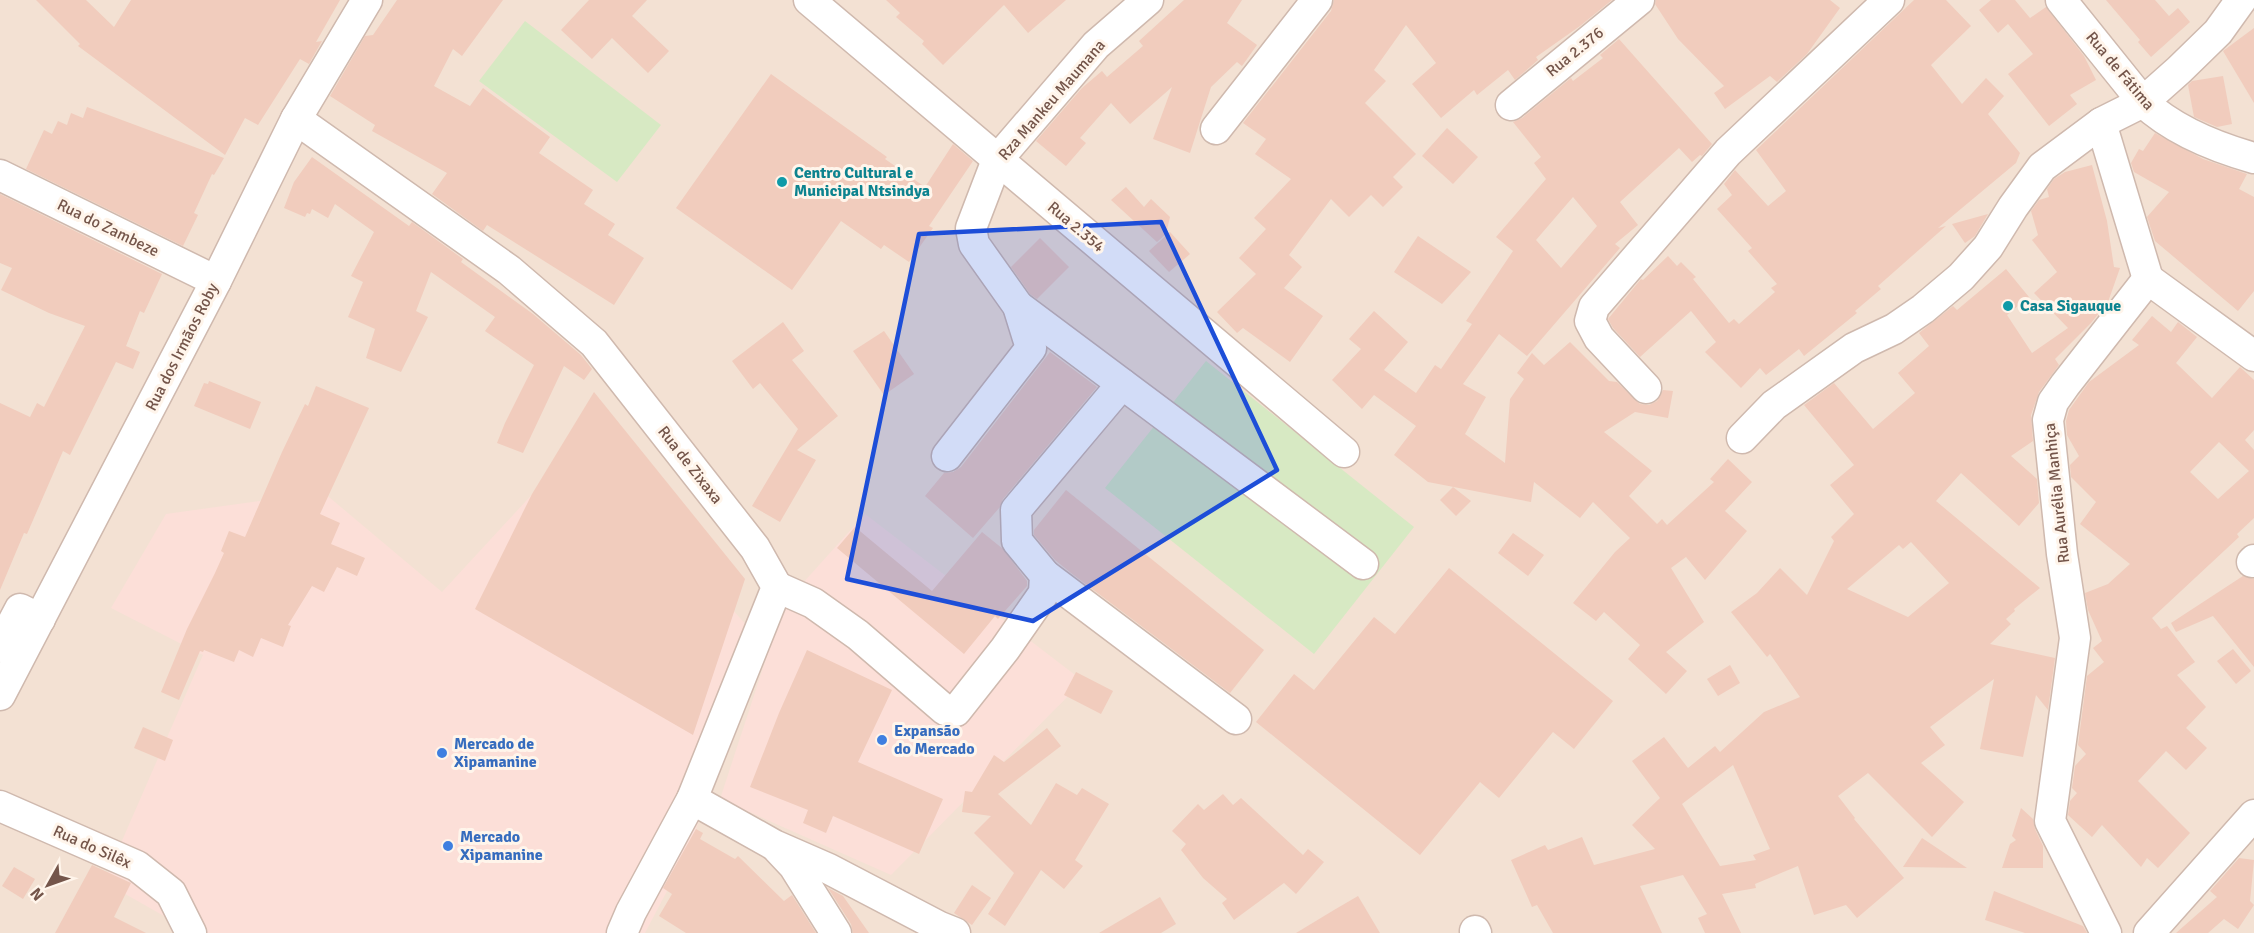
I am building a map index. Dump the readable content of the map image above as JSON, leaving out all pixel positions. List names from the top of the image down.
{
  "streets": {
    "street": [
      "Rua 2.376",
      "Rua de Fátima",
      "Rza Mankeu Maumana",
      "Rua 2.354",
      "Rua do Zambeze",
      "Rua dos Irmãos Roby",
      "Rua de Zixaxa",
      "Rua Aurélia Manhiça",
      "Rua do Silêx"
    ]
  },
  "crossings": [
    ["Rza Mankeu Maumana", "Rua 2.354"],
    ["Rua do Zambeze", "Rua dos Irmãos Roby"],
    ["Rua dos Irmãos Roby", "Rua de Zixaxa"]
  ],
  "places": [
    "Centro Cultural e Municipal Ntsindya",
    "Casa Sigauque",
    "Expansão do Mercado",
    "Mercado de Xipamanine",
    "Mercado Xipamanine"
  ],
  "north": "bottom left"
}
